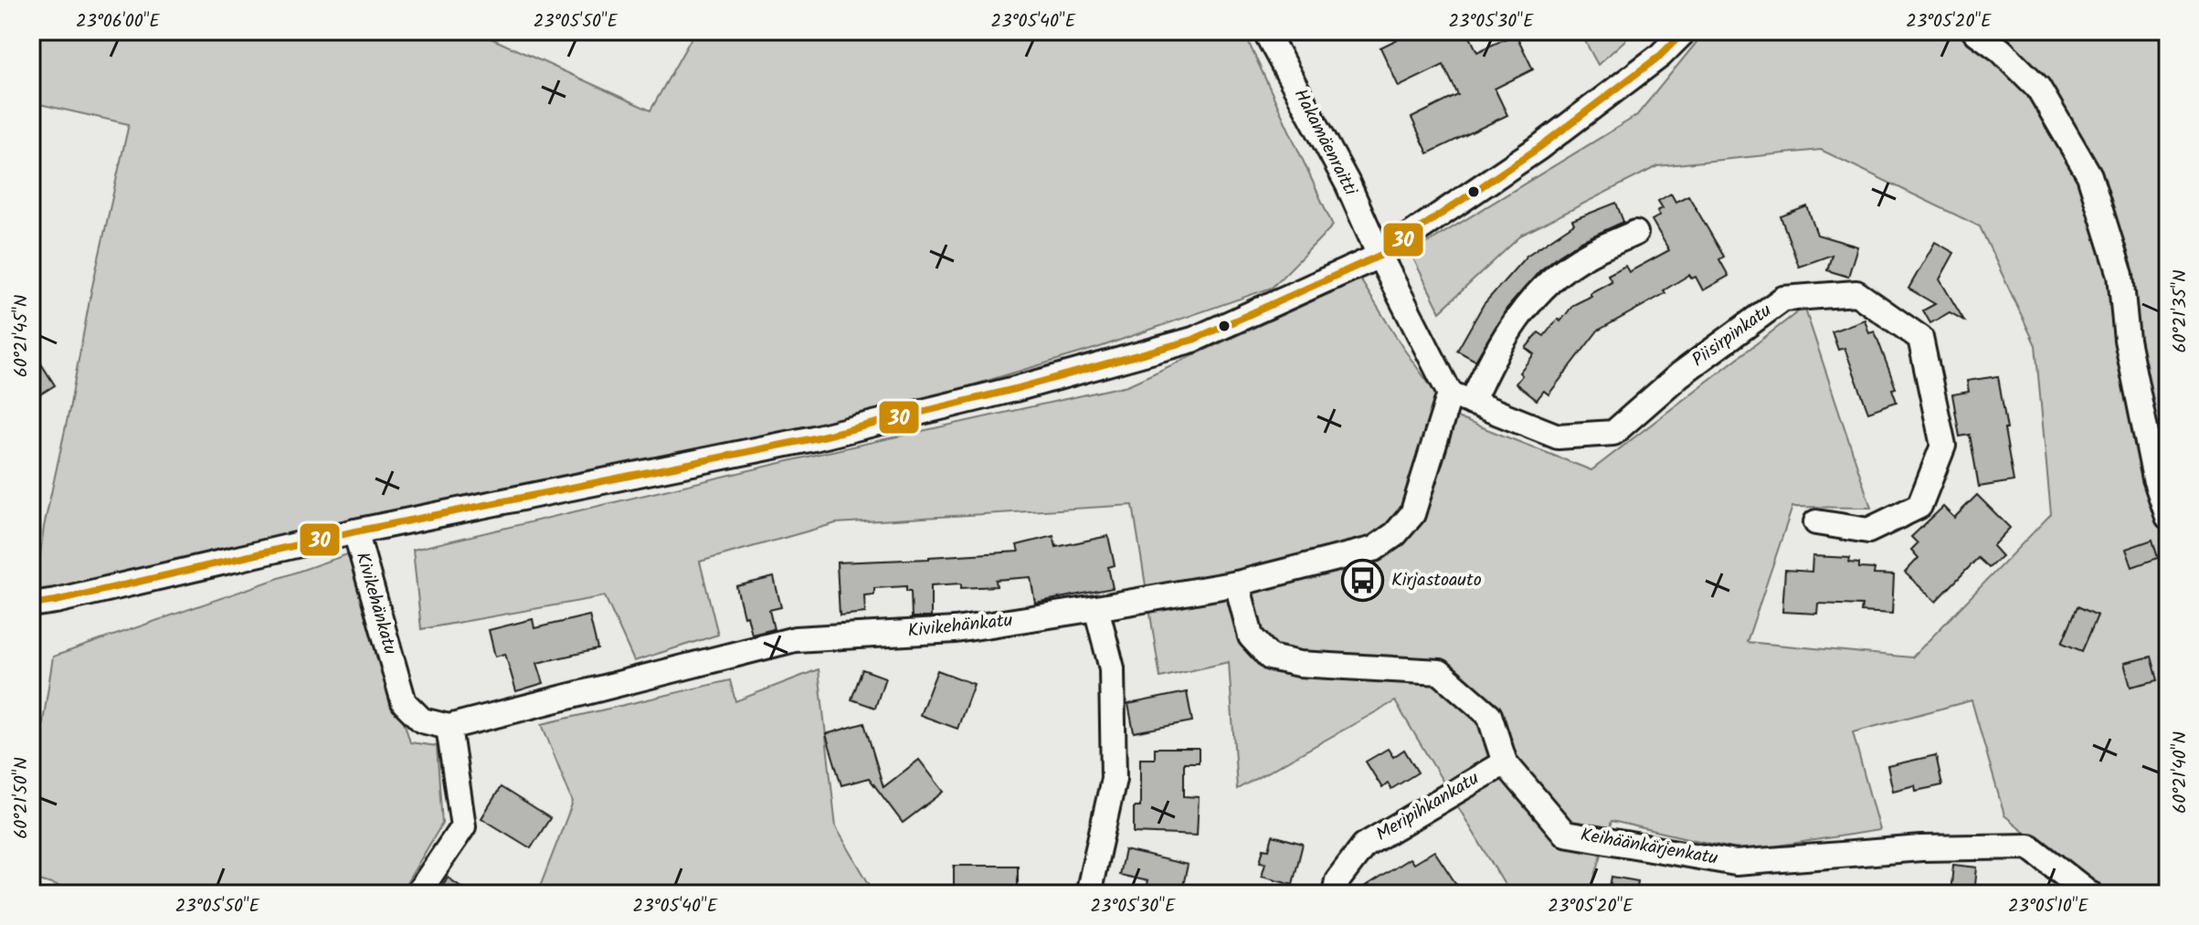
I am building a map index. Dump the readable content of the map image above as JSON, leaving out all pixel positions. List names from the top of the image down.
{
  "streets": {
    "street": [
      "Hakamäenraitti",
      "Piisirpinkatu",
      "Kivikehänkatu",
      "Meripihkankatu",
      "Keihäänkärjenkatu"
    ]
  },
  "crossings": [
    ["Piisirpinkatu", "Kivikehänkatu"],
    ["Kivikehänkatu", "Keihäänkärjenkatu"],
    ["Meripihkankatu", "Keihäänkärjenkatu"]
  ],
  "places": {
    "bus stop": ["Kirjastoauto"]
  },
  "lines": ["transit line 30"],
  "coordinates": [
    "23°06'00\"E",
    "23°05'50\"E",
    "23°05'40\"E",
    "23°05'30\"E",
    "23°05'20\"E",
    "60°21'35\"N",
    "60°21'45\"N",
    "60°21'40\"N",
    "60°21'50\"N",
    "23°05'10\"E"
  ]
}
